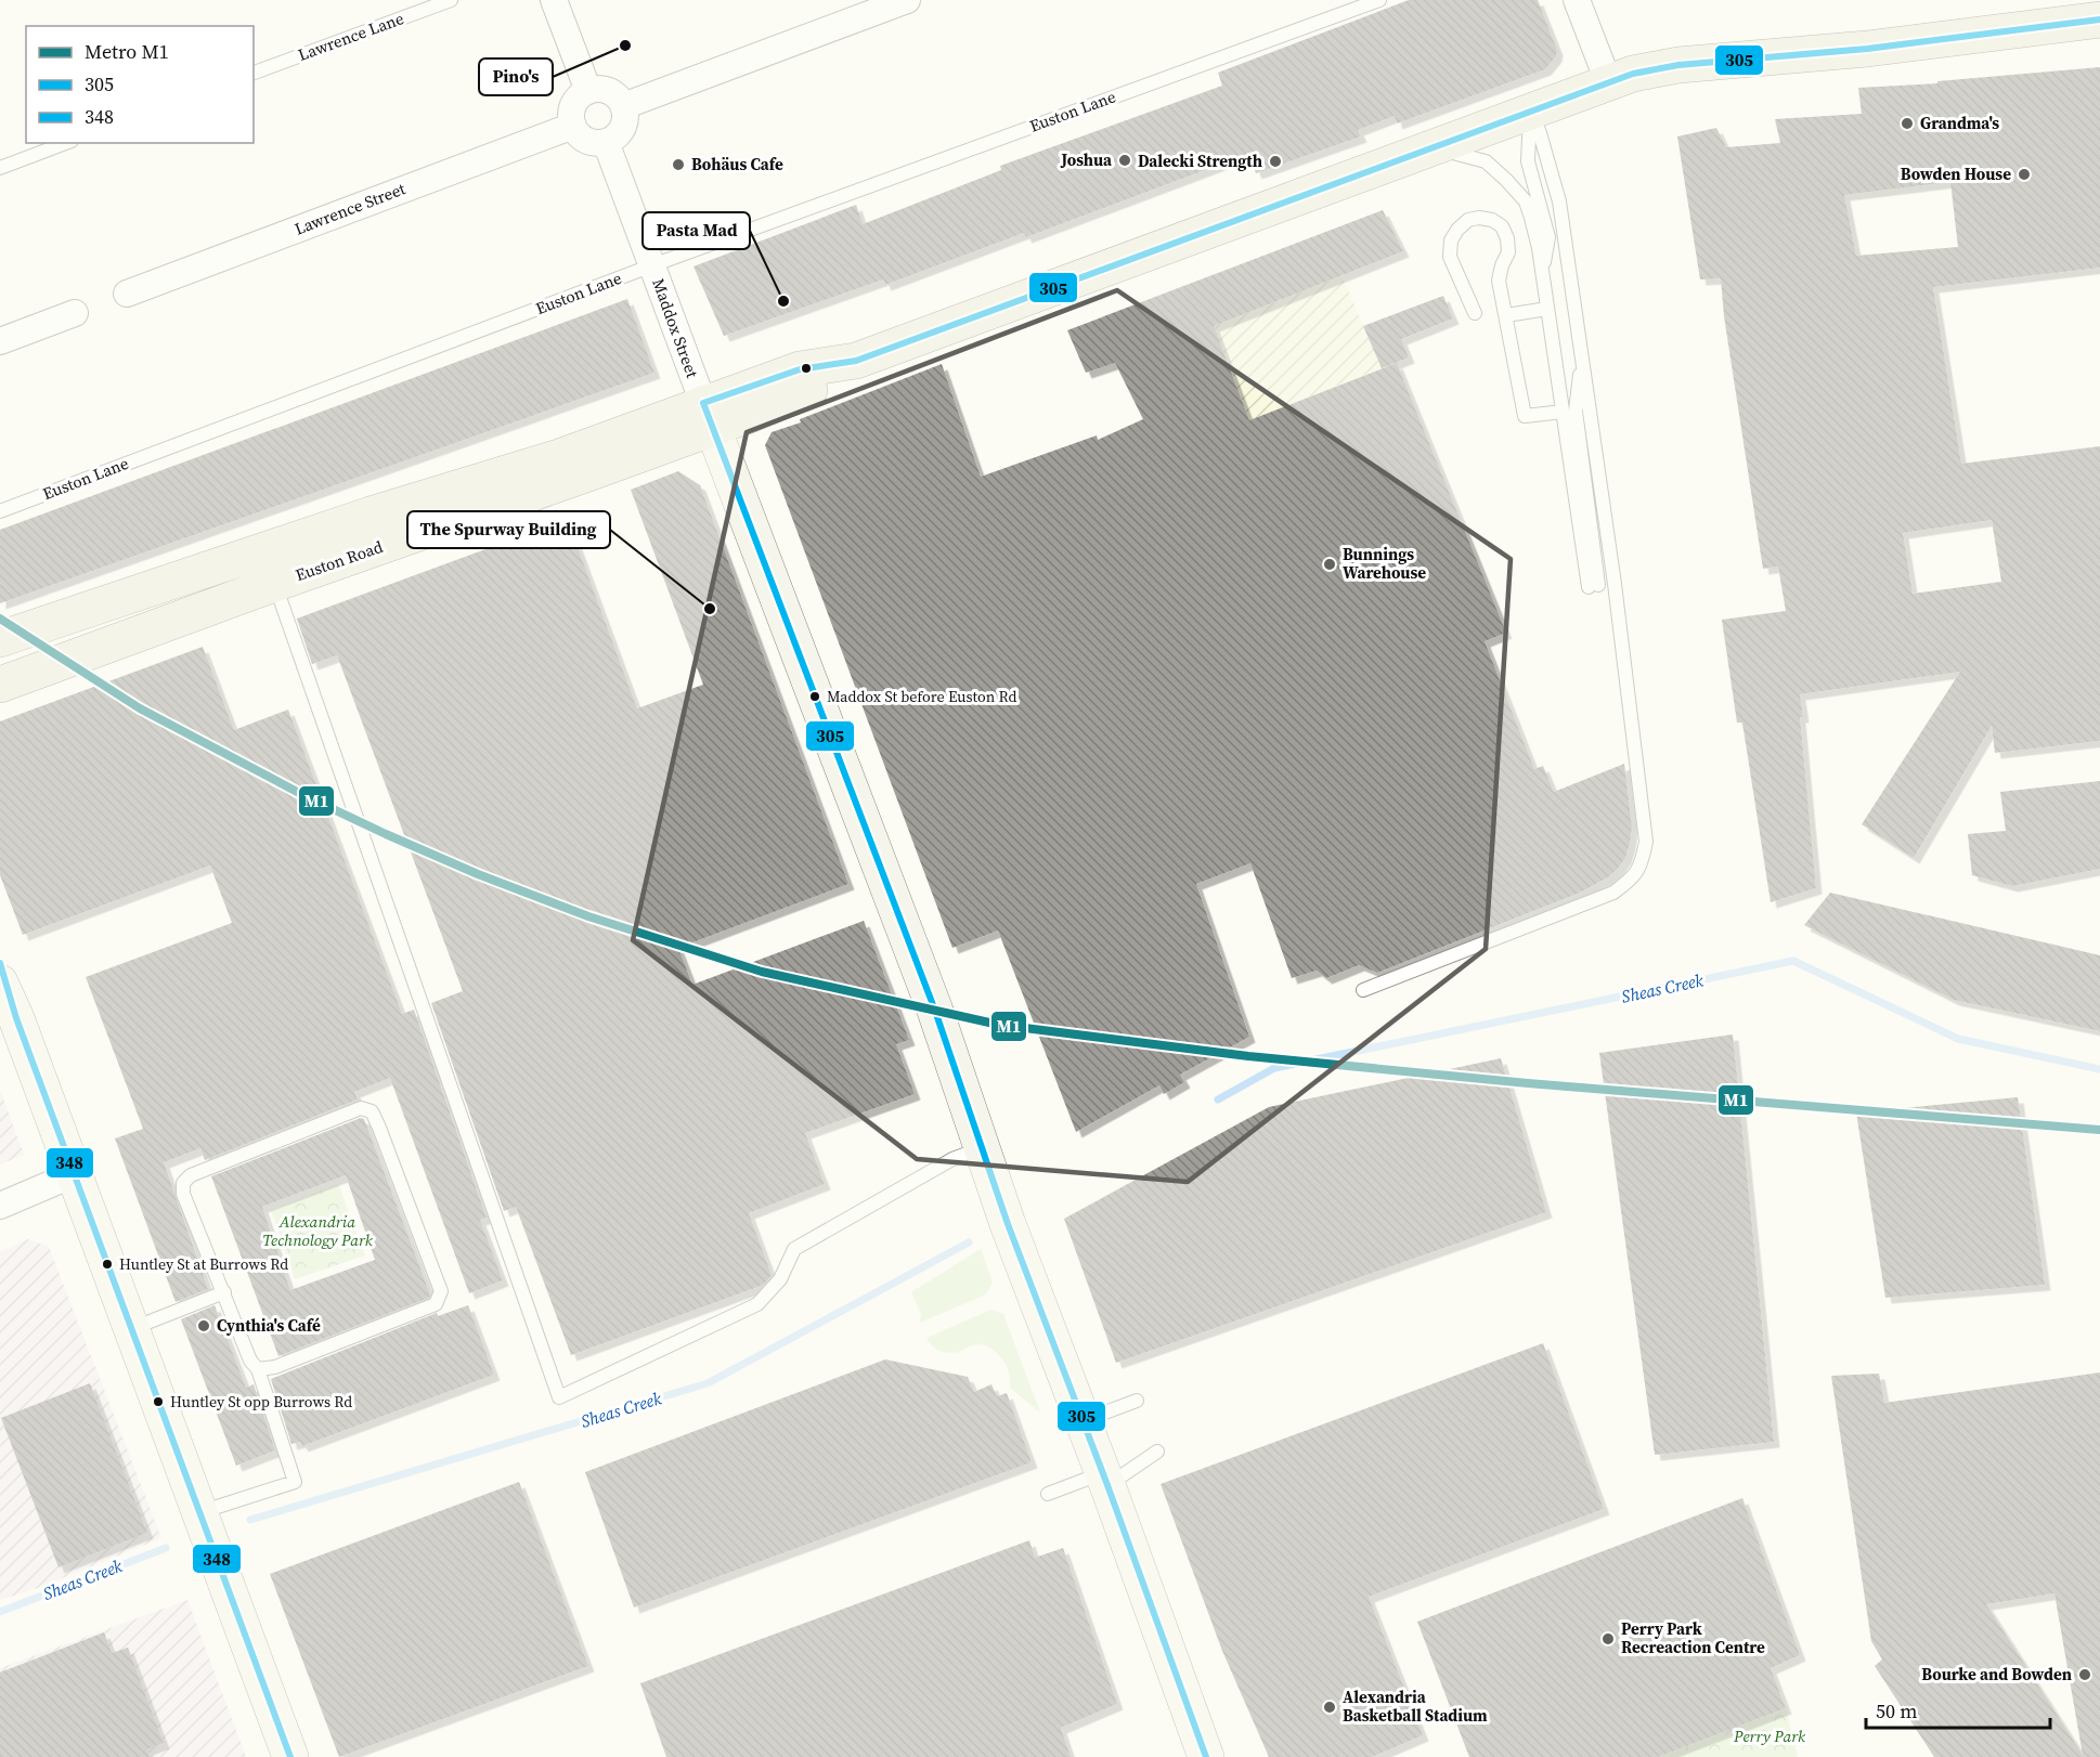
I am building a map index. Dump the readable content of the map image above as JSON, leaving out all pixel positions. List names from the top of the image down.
{
  "streets": {
    "main road": ["Euston Road"],
    "street": ["Lawrence Street", "Maddox Street"],
    "lane": ["Lawrence Lane", "Euston Lane"]
  },
  "crossings": [
    ["Euston Lane", "Maddox Street"],
    ["Lawrence Street", "Maddox Street"],
    ["Maddox Street", "Euston Road"]
  ],
  "water": ["Sheas Creek"],
  "parks": ["Alexandria Technology Park", "Perry Park"],
  "places": [
    "Pino's",
    "Grandma's",
    "Joshua",
    "Dalecki Strength",
    "Bohäus Cafe",
    "Bowden House",
    "Pasta Mad",
    "Bunnings Warehouse",
    "The Spurway Building",
    "Maddox St before Euston Rd",
    "Huntley St at Burrows Rd",
    "Cynthia's Café",
    "Huntley St opp Burrows Rd",
    "Perry Park Recreaction Centre",
    "Bourke and Bowden",
    "Alexandria Basketball Stadium"
  ],
  "lines": ["transit line 305", "metro line M1", "transit line 348"],
  "legend": ["Metro M1", "305", "348"],
  "scale_bar": "50 m"
}
